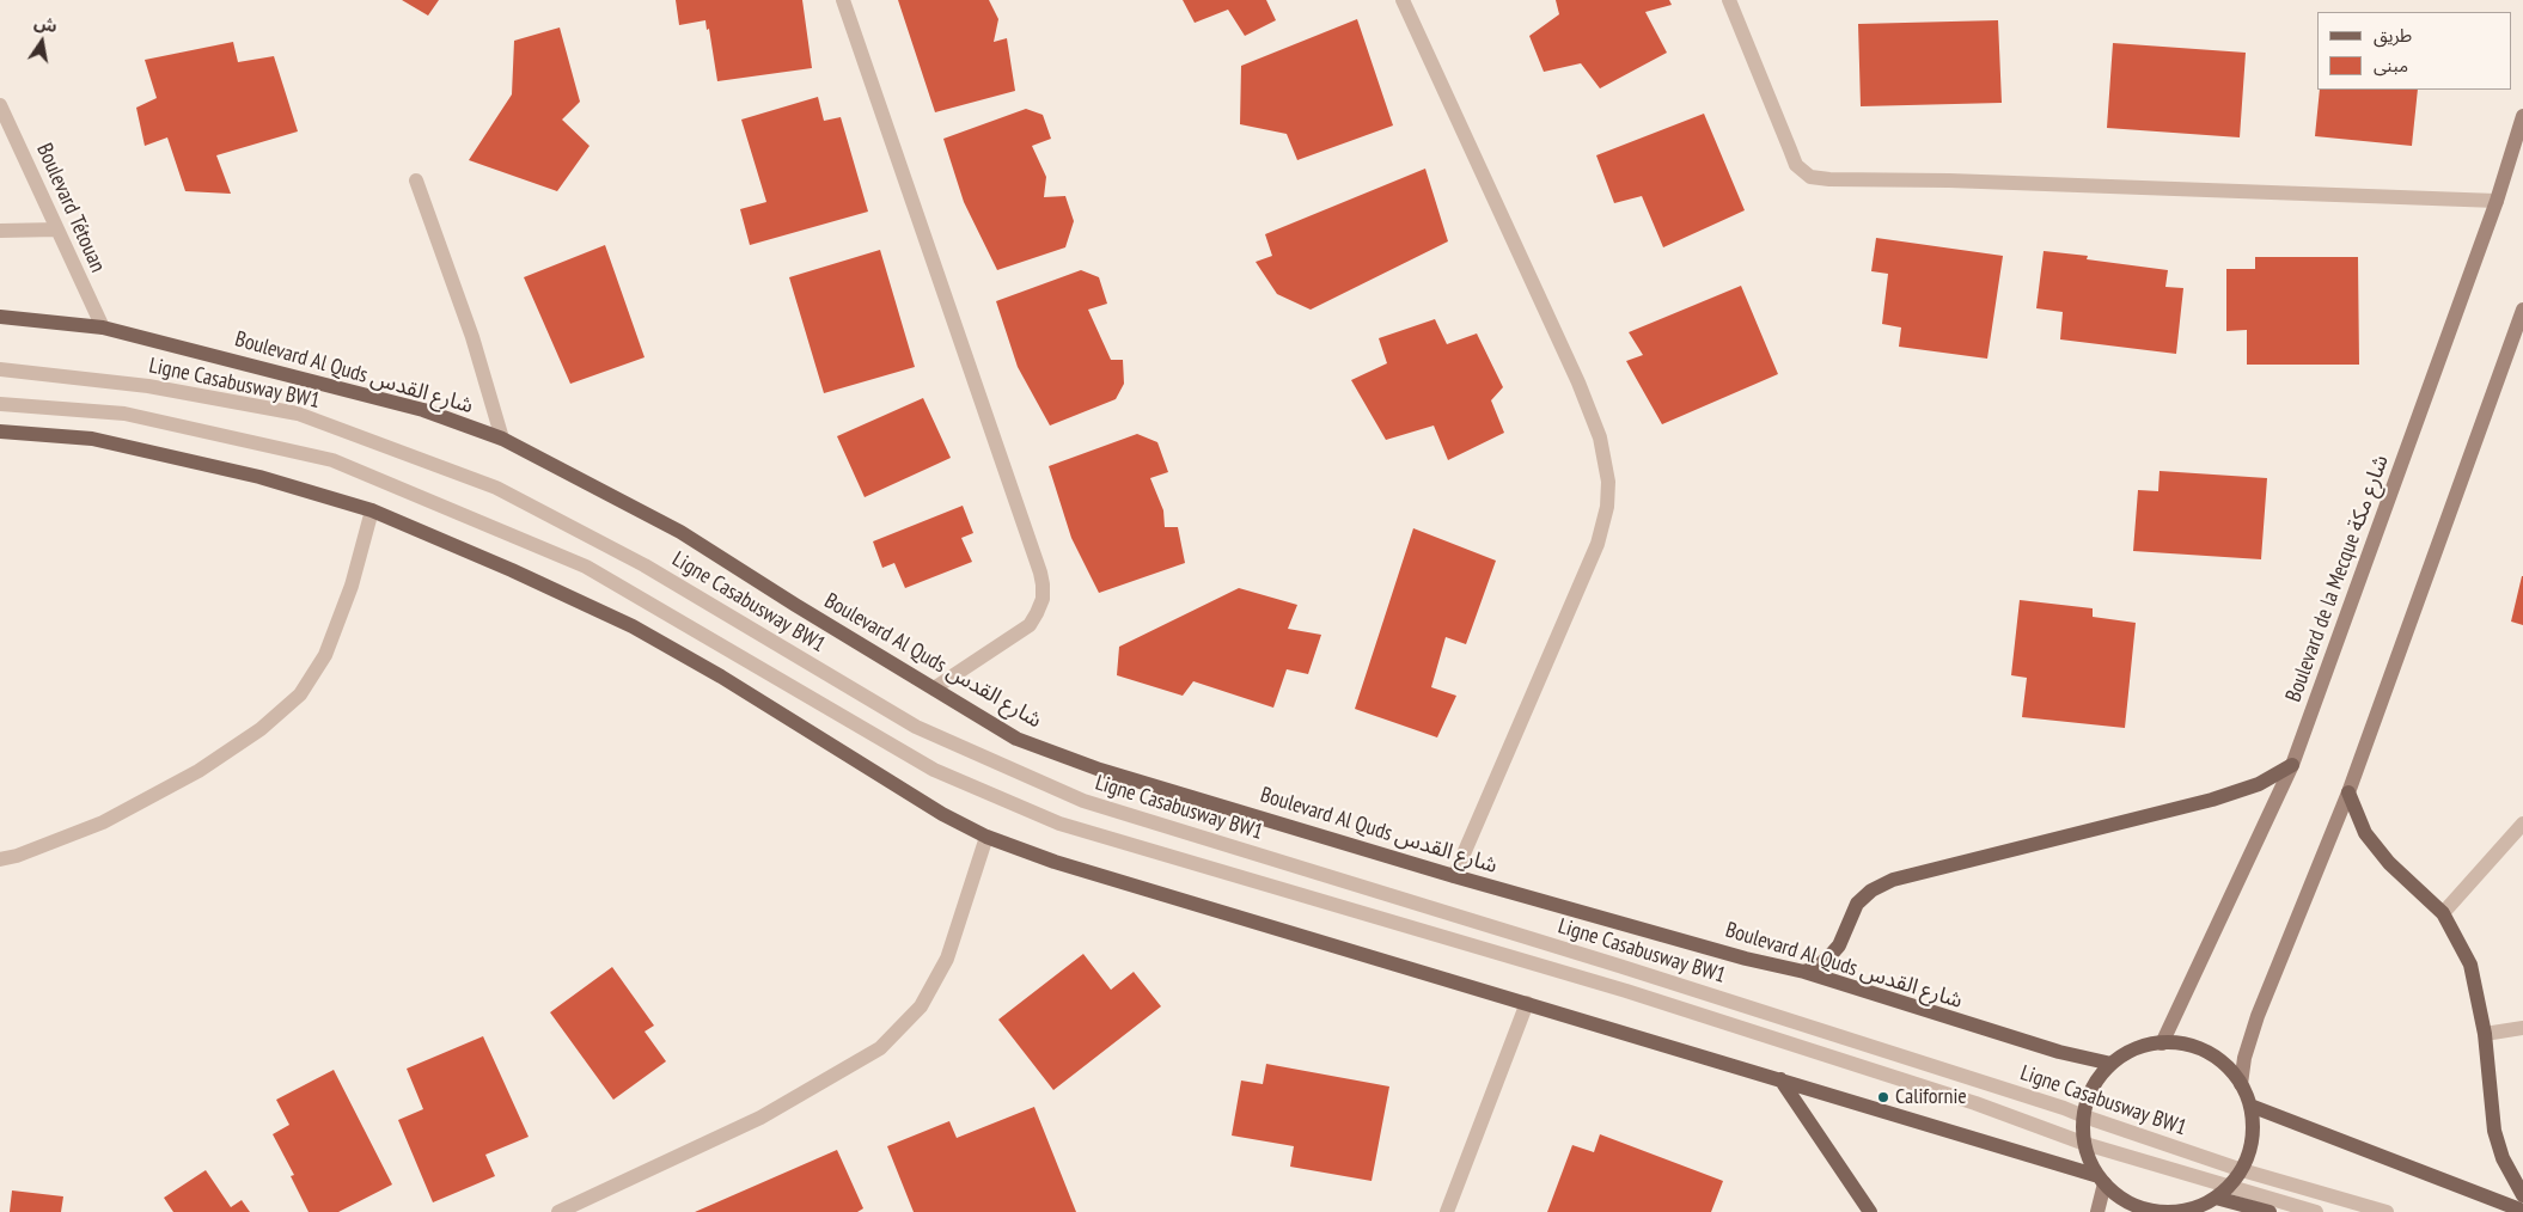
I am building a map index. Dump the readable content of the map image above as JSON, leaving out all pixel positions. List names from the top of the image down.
{
  "streets": {
    "main road": ["Boulevard Al Quds شارع القدس", "Boulevard de la Mecque شارع مكة"],
    "street": ["Boulevard Tétouan", "Ligne Casabusway BW1"]
  },
  "crossings": [
    ["Boulevard Tétouan", "Boulevard Al Quds شارع القدس"]
  ],
  "places": ["Californie"],
  "legend": ["طريق", "مبنى"],
  "north": "top"
}
